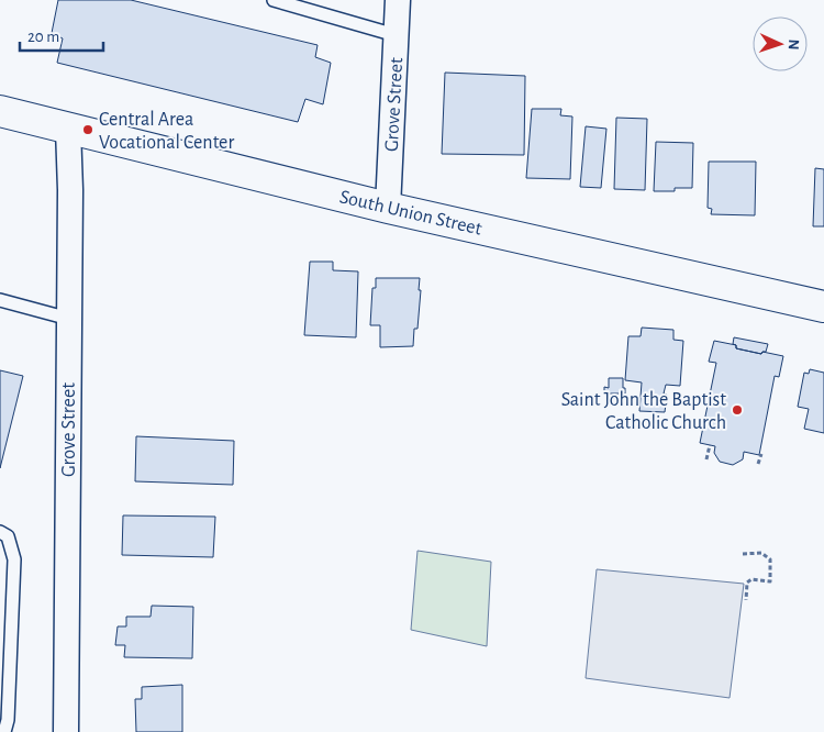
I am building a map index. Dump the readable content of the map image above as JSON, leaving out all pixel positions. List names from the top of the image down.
{
  "streets": {
    "main road": ["South Union Street"],
    "street": ["Grove Street"]
  },
  "crossings": [
    ["Grove Street", "South Union Street"]
  ],
  "places": ["Central Area Vocational Center", "Saint John the Baptist Catholic Church"],
  "scale_bar": "20 m",
  "north": "right"
}
